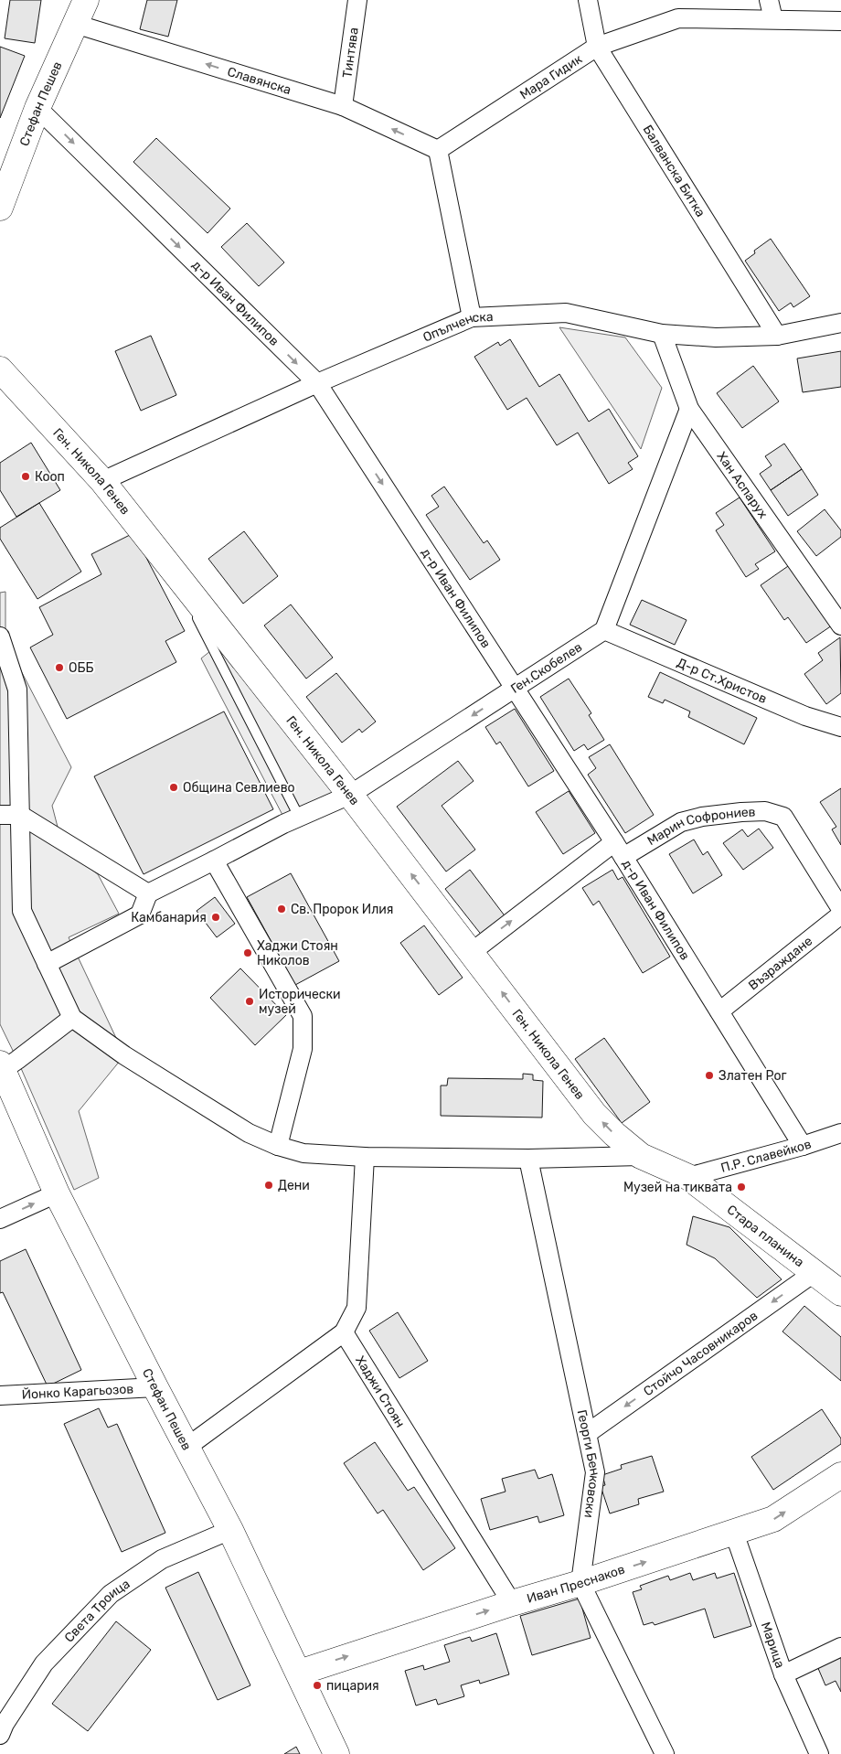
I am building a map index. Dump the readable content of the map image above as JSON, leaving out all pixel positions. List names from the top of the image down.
{
  "streets": {
    "street": [
      "Тинтява",
      "Мара Гидик",
      "Славянска",
      "Стефан Пешев",
      "Балванска Битка",
      "д-р Иван Филипов",
      "Опълченска",
      "Ген. Никола Генев",
      "Хан Аспарух",
      "Ген.Скобелев",
      "Д-р Ст.Христов",
      "Марин Софрониев",
      "Възраждане",
      "П.Р. Славейков",
      "Стара планина",
      "Стойчо Часовникаров",
      "Йонко Карагьозов",
      "Хаджи Стоян",
      "Георги Бенковски",
      "Иван Преснаков",
      "Света Троица",
      "Марица"
    ]
  },
  "crossings": [
    ["Тинтява", "Славянска"],
    ["Мара Гидик", "Славянска"],
    ["Мара Гидик", "Балванска Битка"],
    ["Славянска", "Стефан Пешев"],
    ["Стефан Пешев", "д-р Иван Филипов"],
    ["Стефан Пешев", "Йонко Карагьозов"],
    ["Стефан Пешев", "Иван Преснаков"],
    ["Стефан Пешев", "Света Троица"],
    ["Балванска Битка", "Опълченска"],
    ["д-р Иван Филипов", "Опълченска"],
    ["д-р Иван Филипов", "Ген.Скобелев"],
    ["д-р Иван Филипов", "Марин Софрониев"],
    ["д-р Иван Филипов", "Възраждане"],
    ["д-р Иван Филипов", "П.Р. Славейков"],
    ["Опълченска", "Ген. Никола Генев"],
    ["Опълченска", "Хан Аспарух"],
    ["Ген. Никола Генев", "Ген.Скобелев"],
    ["Ген. Никола Генев", "Марин Софрониев"],
    ["Ген. Никола Генев", "Стара планина"],
    ["Ген.Скобелев", "Д-р Ст.Христов"],
    ["П.Р. Славейков", "Стара планина"],
    ["Стара планина", "Стойчо Часовникаров"],
    ["Стойчо Часовникаров", "Георги Бенковски"],
    ["Хаджи Стоян", "Иван Преснаков"],
    ["Георги Бенковски", "Иван Преснаков"],
    ["Иван Преснаков", "Марица"]
  ],
  "one_way": [
    "Славянска",
    "д-р Иван Филипов",
    "Ген. Никола Генев",
    "Ген.Скобелев",
    "Марин Софрониев",
    "Стойчо Часовникаров",
    "Иван Преснаков"
  ],
  "places": [
    "Кооп",
    "ОББ",
    "Община Севлиево",
    "Св. Пророк Илия",
    "Камбанария",
    "Хаджи Стоян Николов",
    "Исторически музей",
    "Златен Рог",
    "Дени",
    "Музей на тиквата",
    "пицария"
  ]
}
